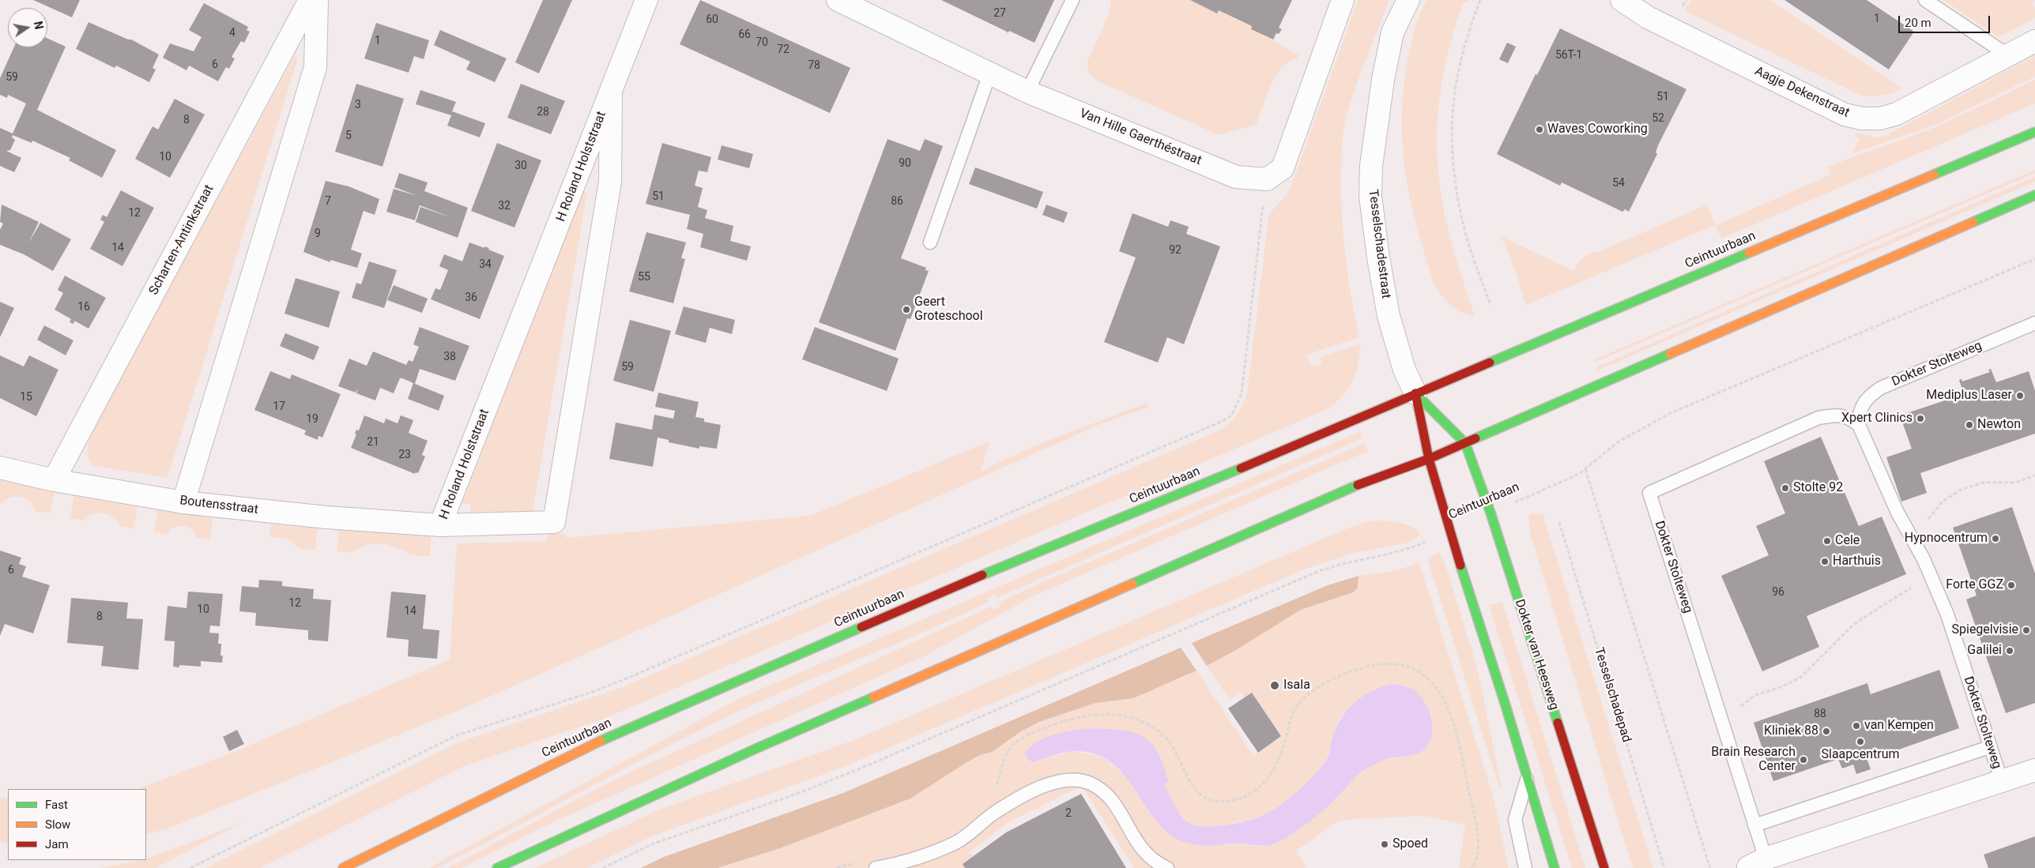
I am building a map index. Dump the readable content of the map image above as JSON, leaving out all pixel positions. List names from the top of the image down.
{
  "streets": {
    "main road": ["Ceintuurbaan", "Dokter van Heesweg"],
    "street": [
      "Aagje Dekenstraat",
      "Van Hille Gaerthéstraat",
      "H Roland Holststraat",
      "Scharten-Antinkstraat",
      "Tesselschadestraat",
      "Dokter Stolteweg",
      "Boutensstraat"
    ],
    "path": ["Tesselschadepad"]
  },
  "crossings": [
    ["H Roland Holststraat", "Boutensstraat"],
    ["Scharten-Antinkstraat", "Boutensstraat"],
    ["Tesselschadestraat", "Ceintuurbaan"],
    ["Ceintuurbaan", "Dokter van Heesweg"]
  ],
  "places": [
    "Waves Coworking",
    "Geert Groteschool",
    "Mediplus Laser",
    "Xpert Clinics",
    "Newton",
    "Stolte 92",
    "Hypnocentrum",
    "Cele",
    "Harthuis",
    "Forte GGZ",
    "Spiegelvisie",
    "Galilei",
    "Isala",
    "van Kempen",
    "Kliniek 88",
    "Slaapcentrum",
    "Brain Research Center",
    "Spoed"
  ],
  "house_numbers": [
    "27",
    "1",
    "60",
    "4",
    "66",
    "1",
    "70",
    "72",
    "56T-1",
    "6",
    "78",
    "59",
    "51",
    "3",
    "28",
    "52",
    "8",
    "5",
    "10",
    "90",
    "30",
    "54",
    "51",
    "7",
    "86",
    "32",
    "12",
    "9",
    "14",
    "92",
    "34",
    "55",
    "36",
    "16",
    "38",
    "59",
    "15",
    "17",
    "19",
    "21",
    "23",
    "6",
    "96",
    "12",
    "10",
    "14",
    "8",
    "88",
    "2"
  ],
  "legend": ["Fast", "Slow", "Jam"],
  "scale_bar": "20 m",
  "north": "right"
}
